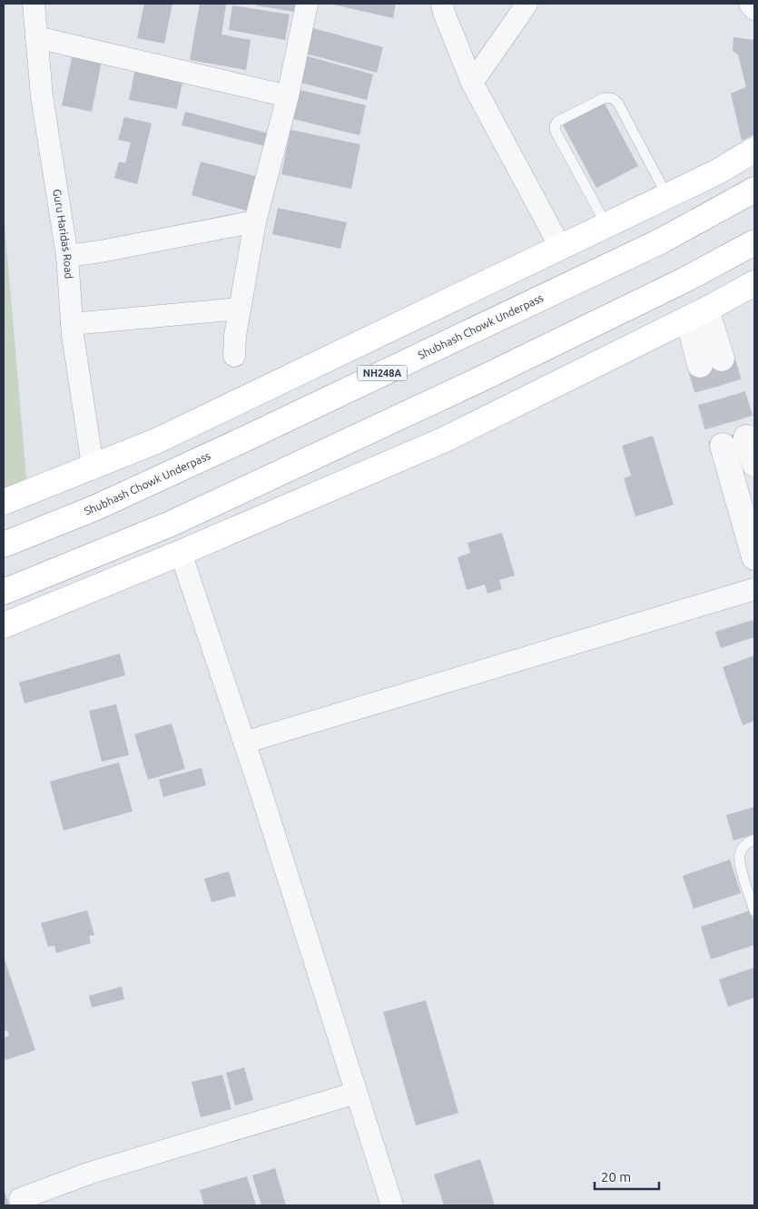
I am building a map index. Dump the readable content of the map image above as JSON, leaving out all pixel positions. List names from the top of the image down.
{
  "streets": {
    "main road": ["Shubhash Chowk Underpass", "NH248A"],
    "street": ["Guru Haridas Road"]
  },
  "scale_bar": "20 m"
}
